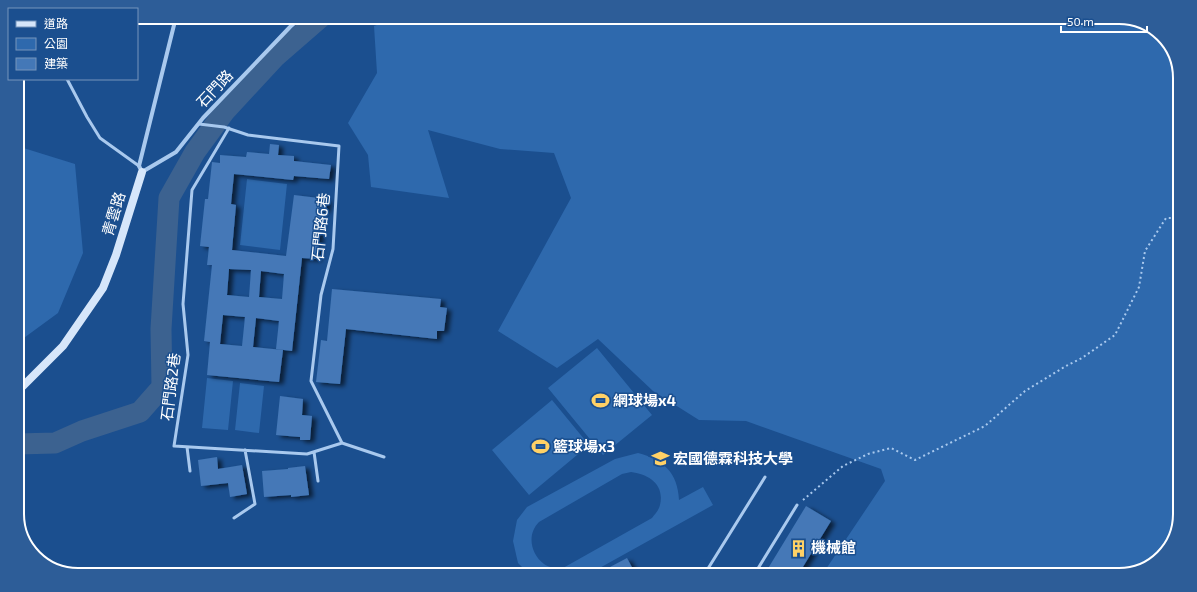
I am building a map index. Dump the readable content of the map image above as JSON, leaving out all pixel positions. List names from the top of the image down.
{
  "streets": {
    "street": ["石門路", "青雲路"],
    "lane": ["石門路6巷", "石門路2巷"]
  },
  "crossings": [
    ["石門路", "青雲路"],
    ["石門路", "石門路6巷"],
    ["石門路6巷", "石門路2巷"]
  ],
  "places": {
    "sports": ["網球場x4", "籃球場x3"],
    "school or university": ["宏國德霖科技大學"],
    "building": ["機械館"]
  },
  "legend": ["道路", "公園", "建築"],
  "scale_bar": "50 m"
}
